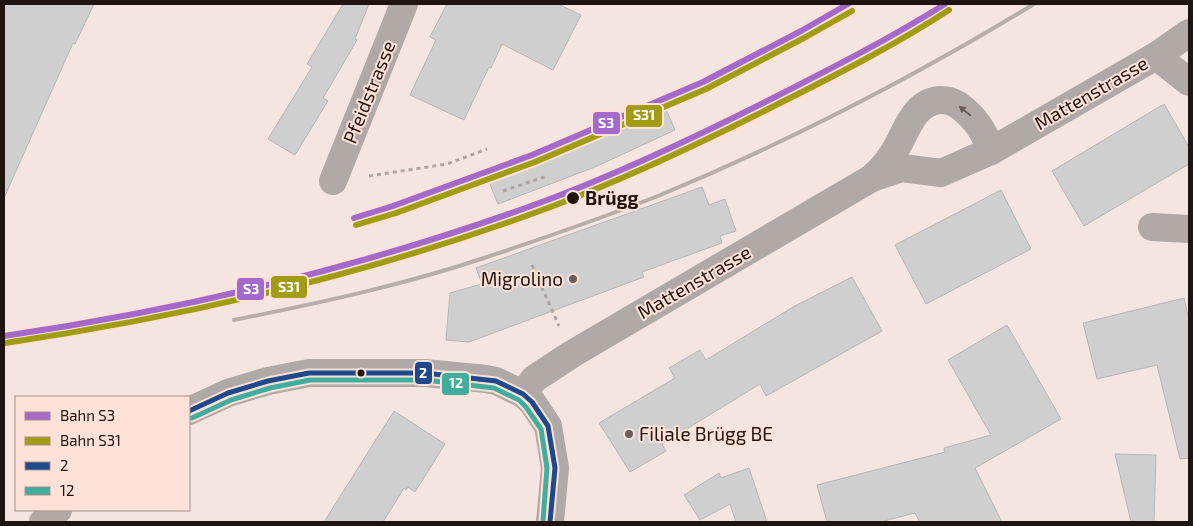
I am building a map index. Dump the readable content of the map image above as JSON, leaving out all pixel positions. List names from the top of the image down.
{
  "streets": {
    "street": ["Pfeidstrasse", "Mattenstrasse"]
  },
  "places": ["Brügg", "Migrolino", "Filiale Brügg BE"],
  "lines": [
    "rail line S3",
    "rail line S31",
    "transit line 2",
    "transit line 12"
  ],
  "legend": [
    "Bahn S3",
    "Bahn S31",
    "2",
    "12"
  ]
}
